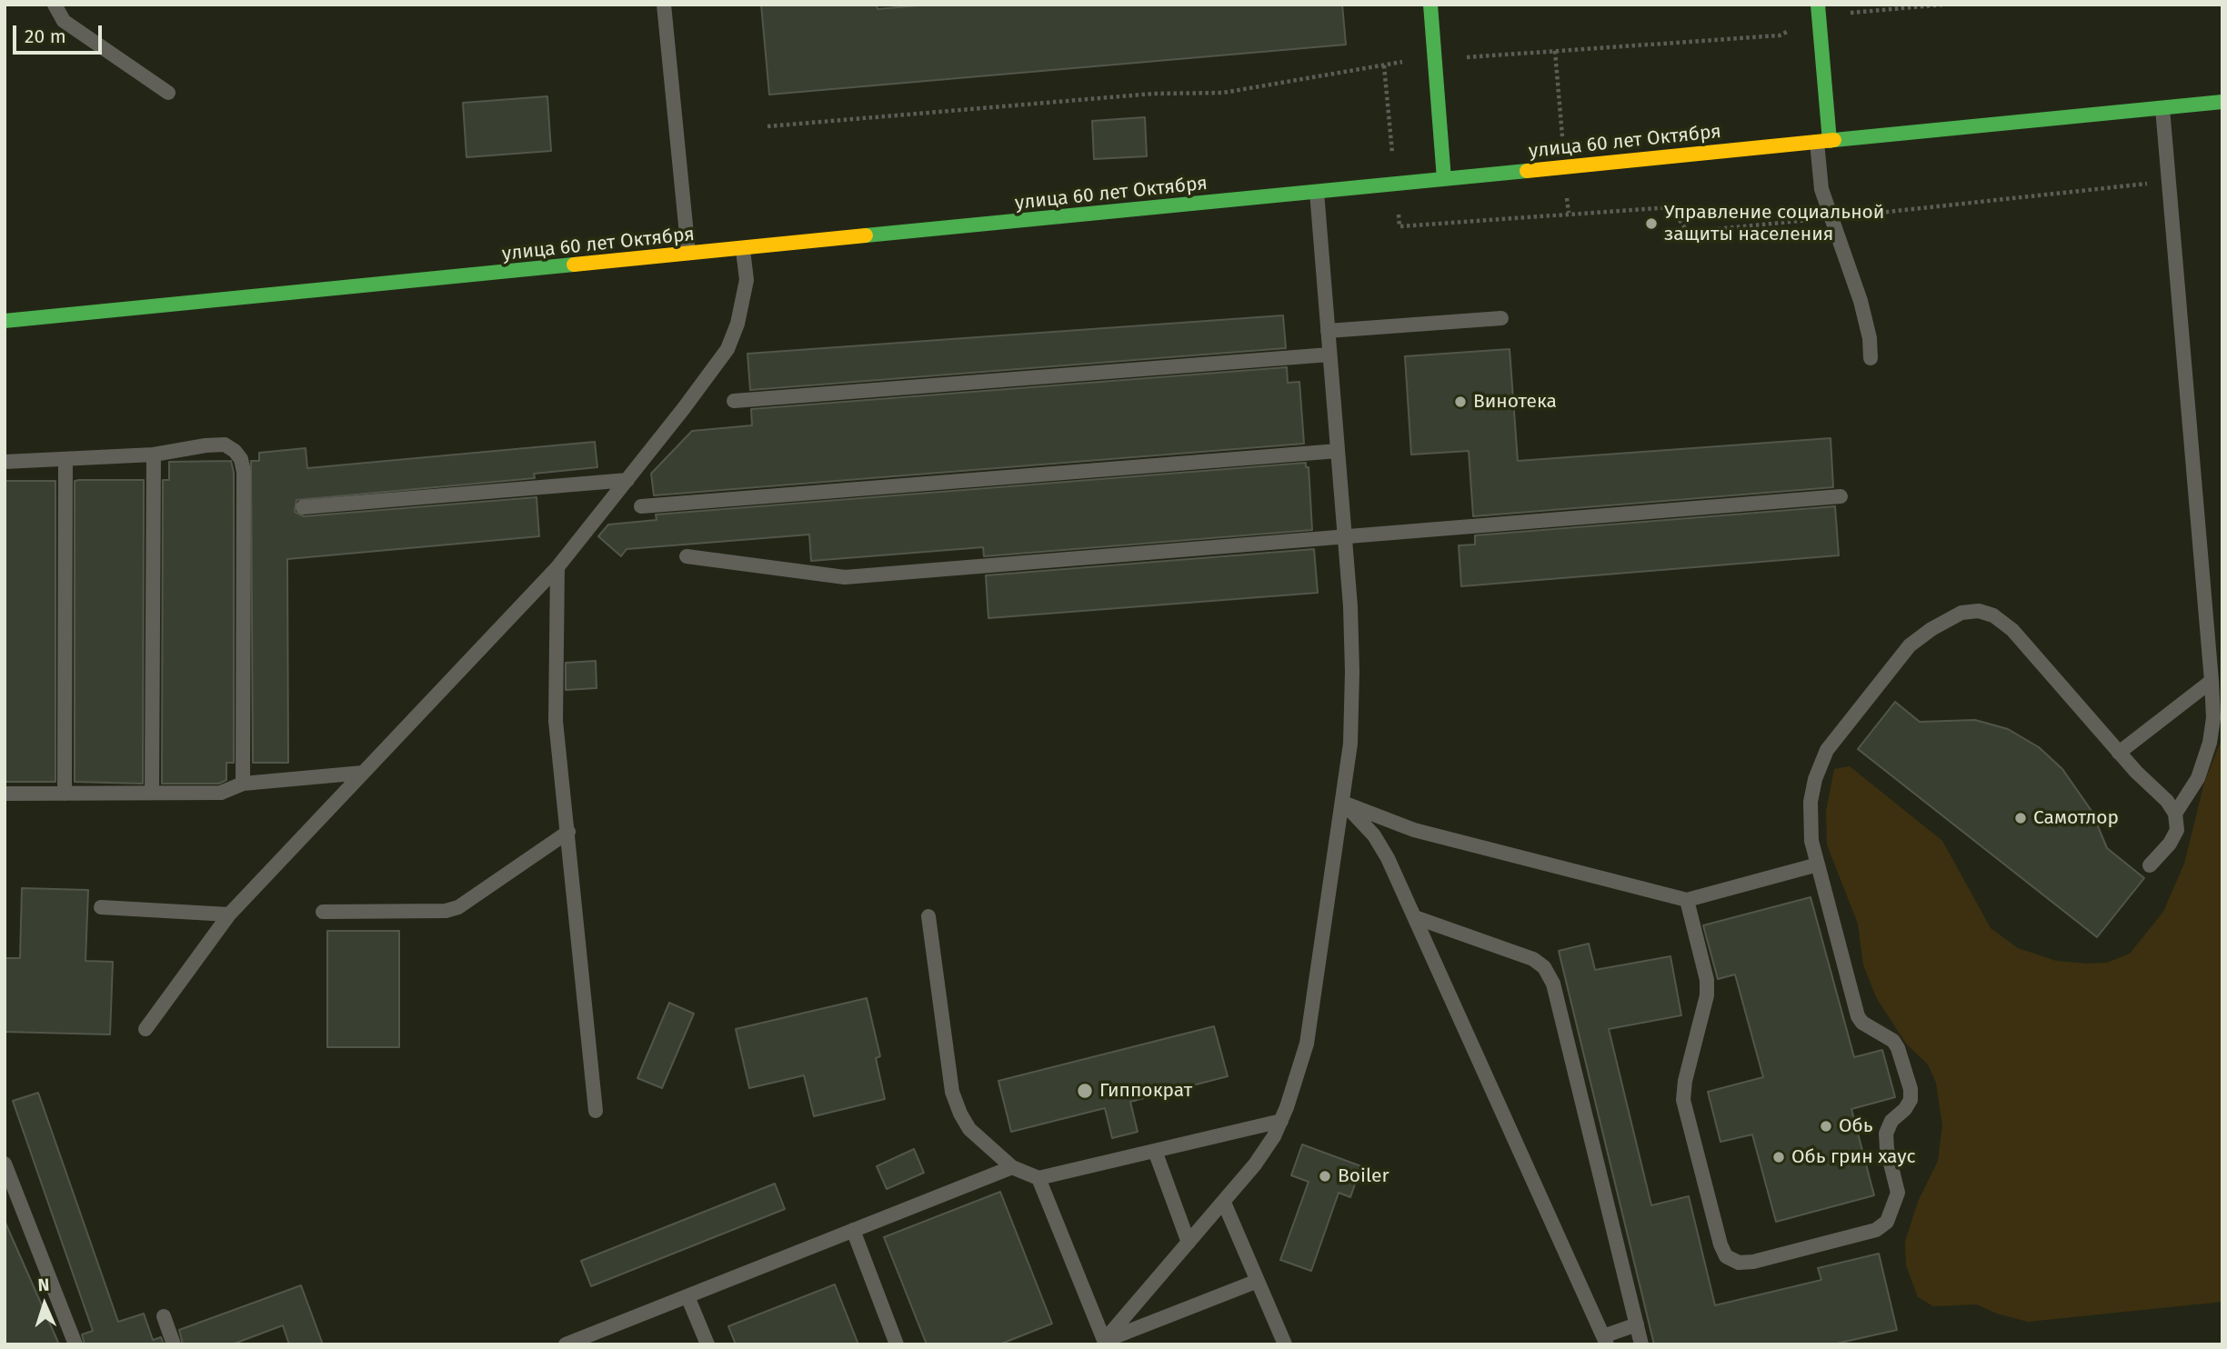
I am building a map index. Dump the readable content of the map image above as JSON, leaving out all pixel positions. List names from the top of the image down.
{
  "streets": {
    "main road": ["улица 60 лет Октября"]
  },
  "places": [
    "Управление социальной защиты населения",
    "Винотека",
    "Самотлор",
    "Гиппократ",
    "Обь",
    "Обь грин хаус",
    "Boiler"
  ],
  "scale_bar": "20 m",
  "north": "top"
}
